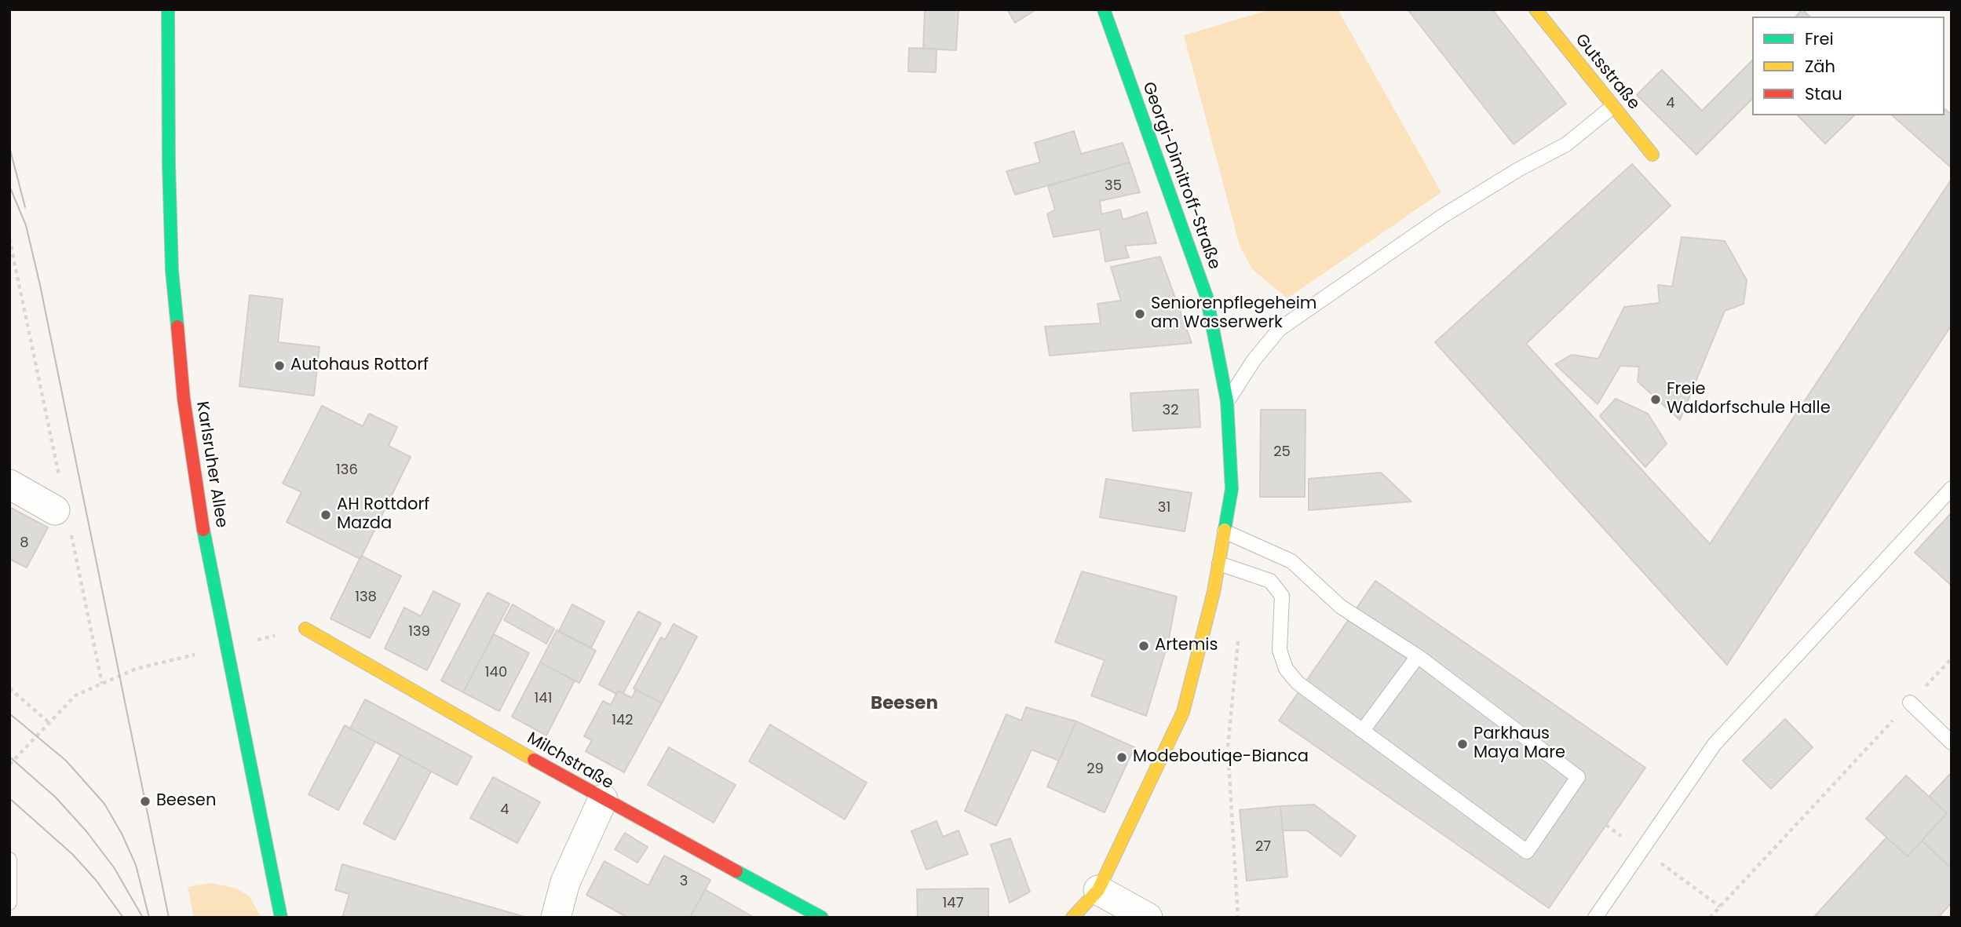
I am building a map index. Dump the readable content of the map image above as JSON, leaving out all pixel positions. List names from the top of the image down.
{
  "streets": {
    "street": [
      "Gutsstraße",
      "Georgi-Dimitroff-Straße",
      "Karlsruher Allee",
      "Milchstraße"
    ]
  },
  "districts": ["Beesen"],
  "places": [
    "Seniorenpflegeheim am Wasserwerk",
    "Autohaus Rottorf",
    "Freie Waldorfschule Halle",
    "AH Rottdorf Mazda",
    "Artemis",
    "Parkhaus Maya Mare",
    "Modeboutiqe-Bianca",
    "Beesen"
  ],
  "house_numbers": [
    "4",
    "35",
    "32",
    "25",
    "136",
    "31",
    "8",
    "138",
    "139",
    "140",
    "141",
    "142",
    "29",
    "4",
    "27",
    "3",
    "147"
  ],
  "legend": ["Frei", "Zäh", "Stau"]
}
